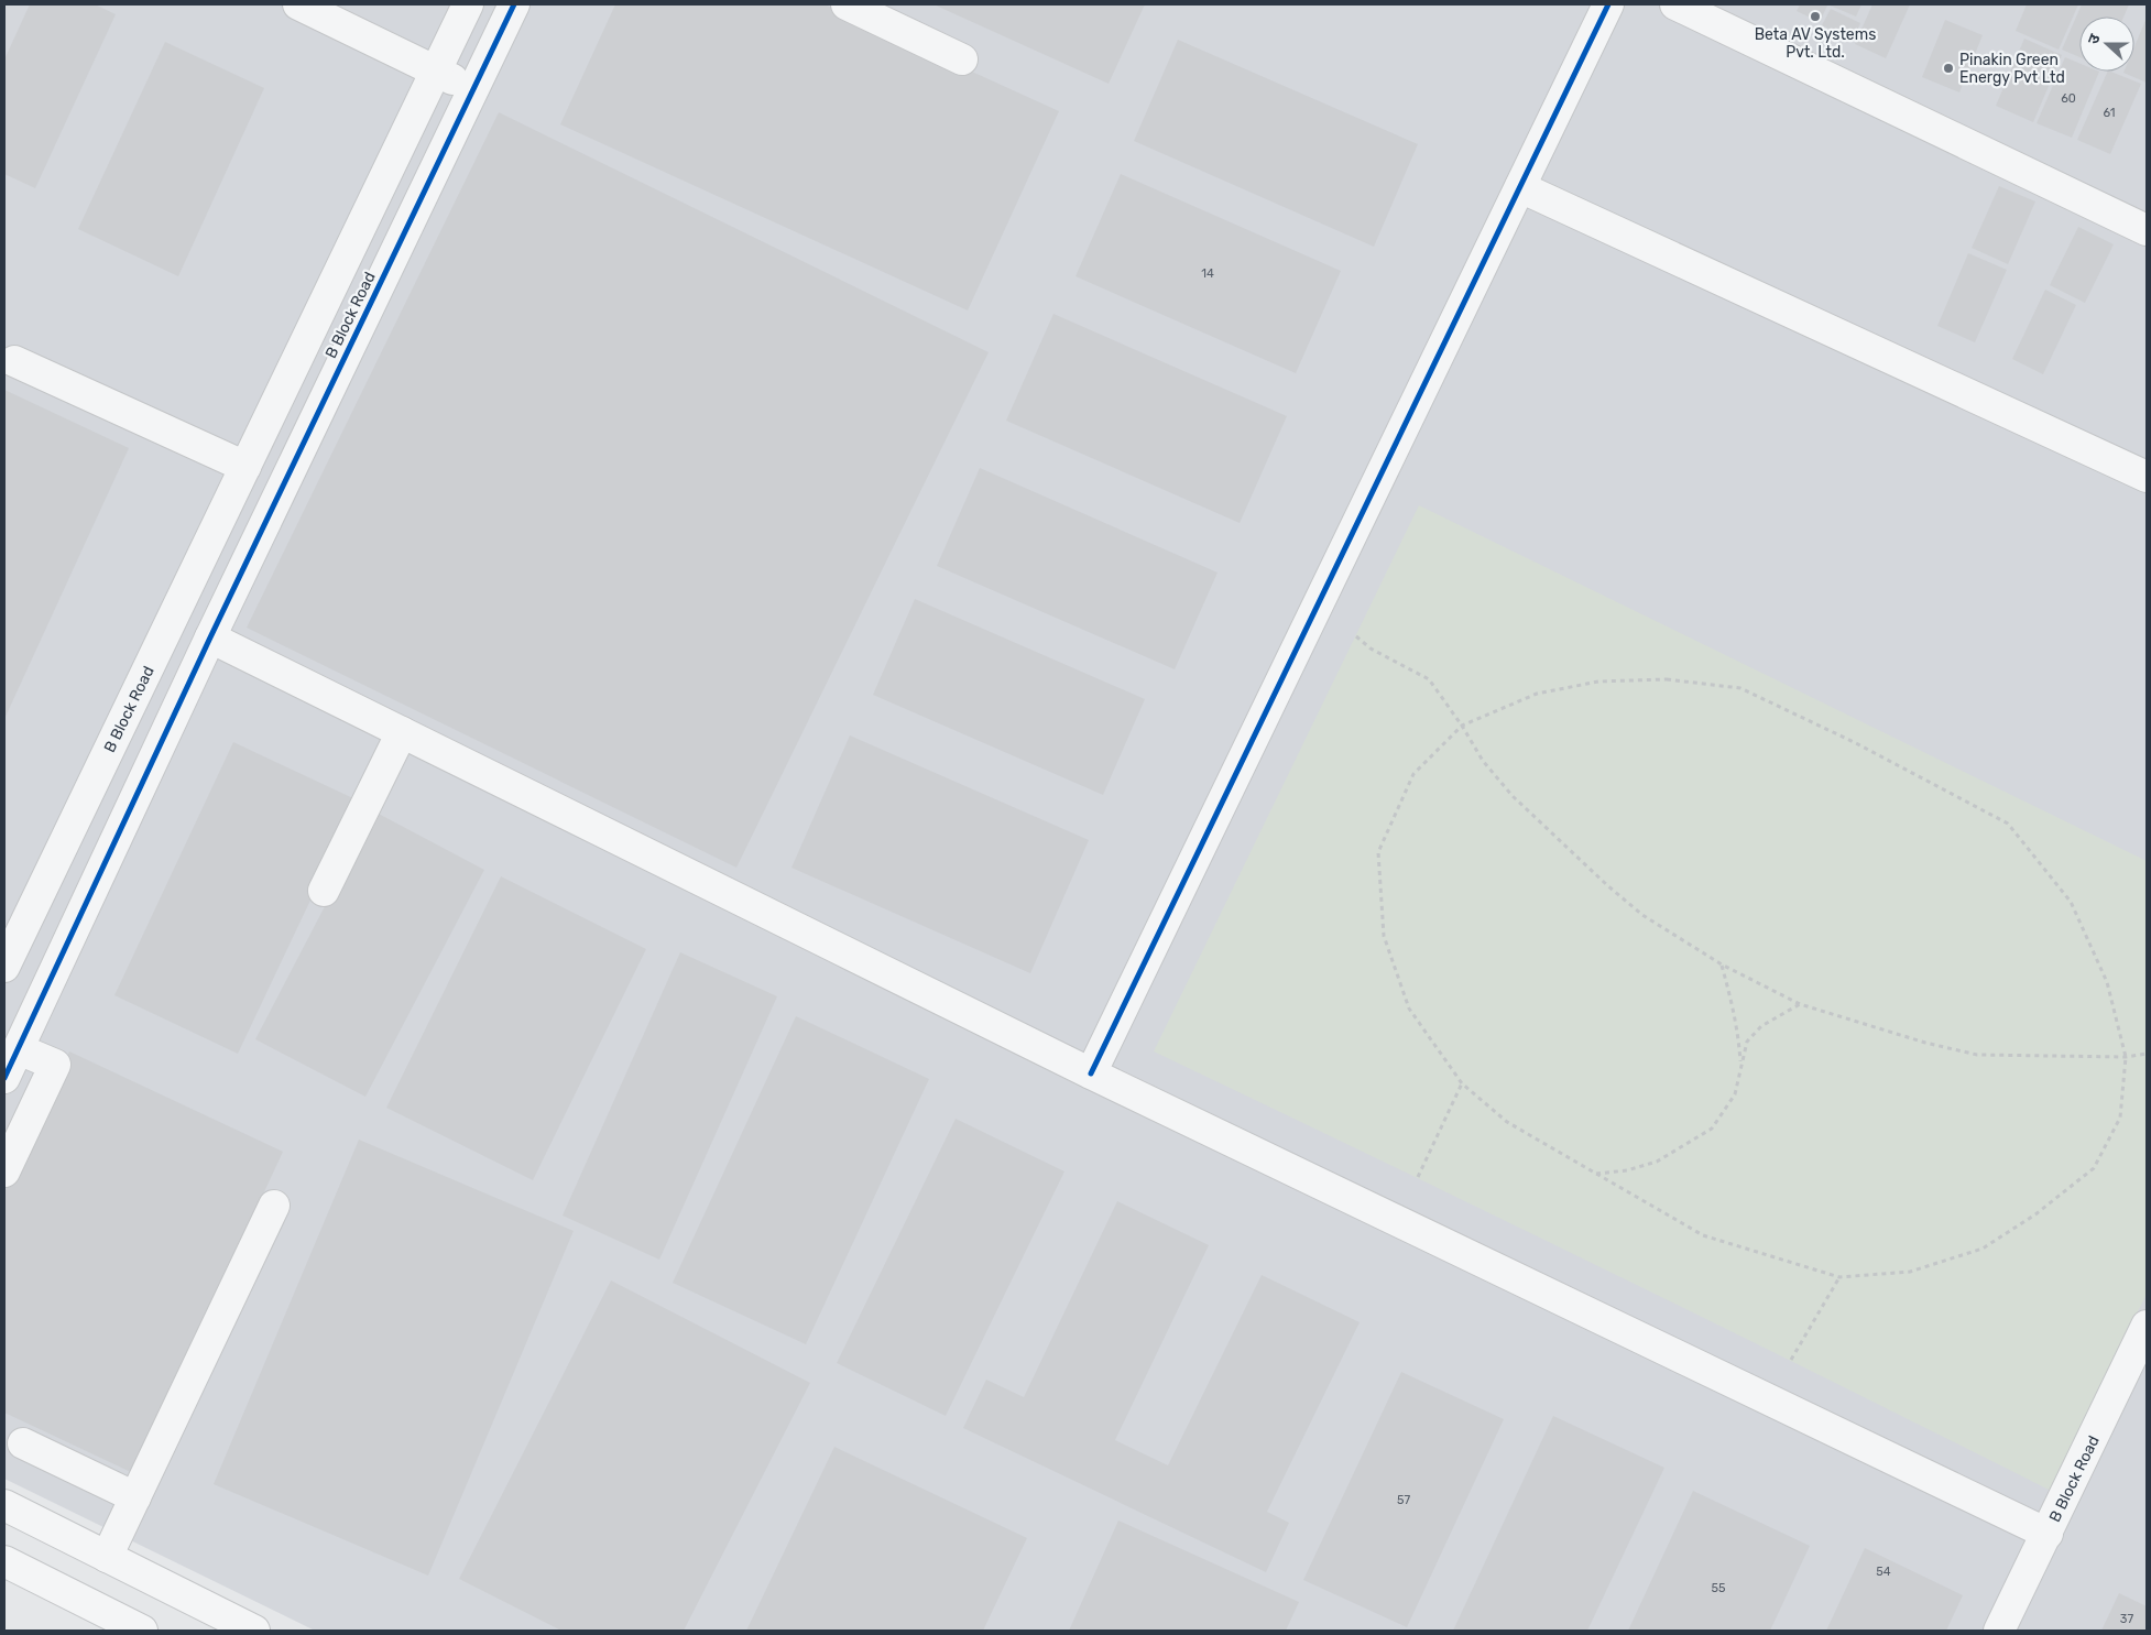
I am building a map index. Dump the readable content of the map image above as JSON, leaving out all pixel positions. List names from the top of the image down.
{
  "streets": {
    "street": ["B Block Road"]
  },
  "places": ["Beta AV Systems Pvt. Ltd.", "Pinakin Green Energy Pvt Ltd"],
  "house_numbers": [
    "60",
    "61",
    "14",
    "57",
    "54",
    "55",
    "37"
  ],
  "north": "left"
}
